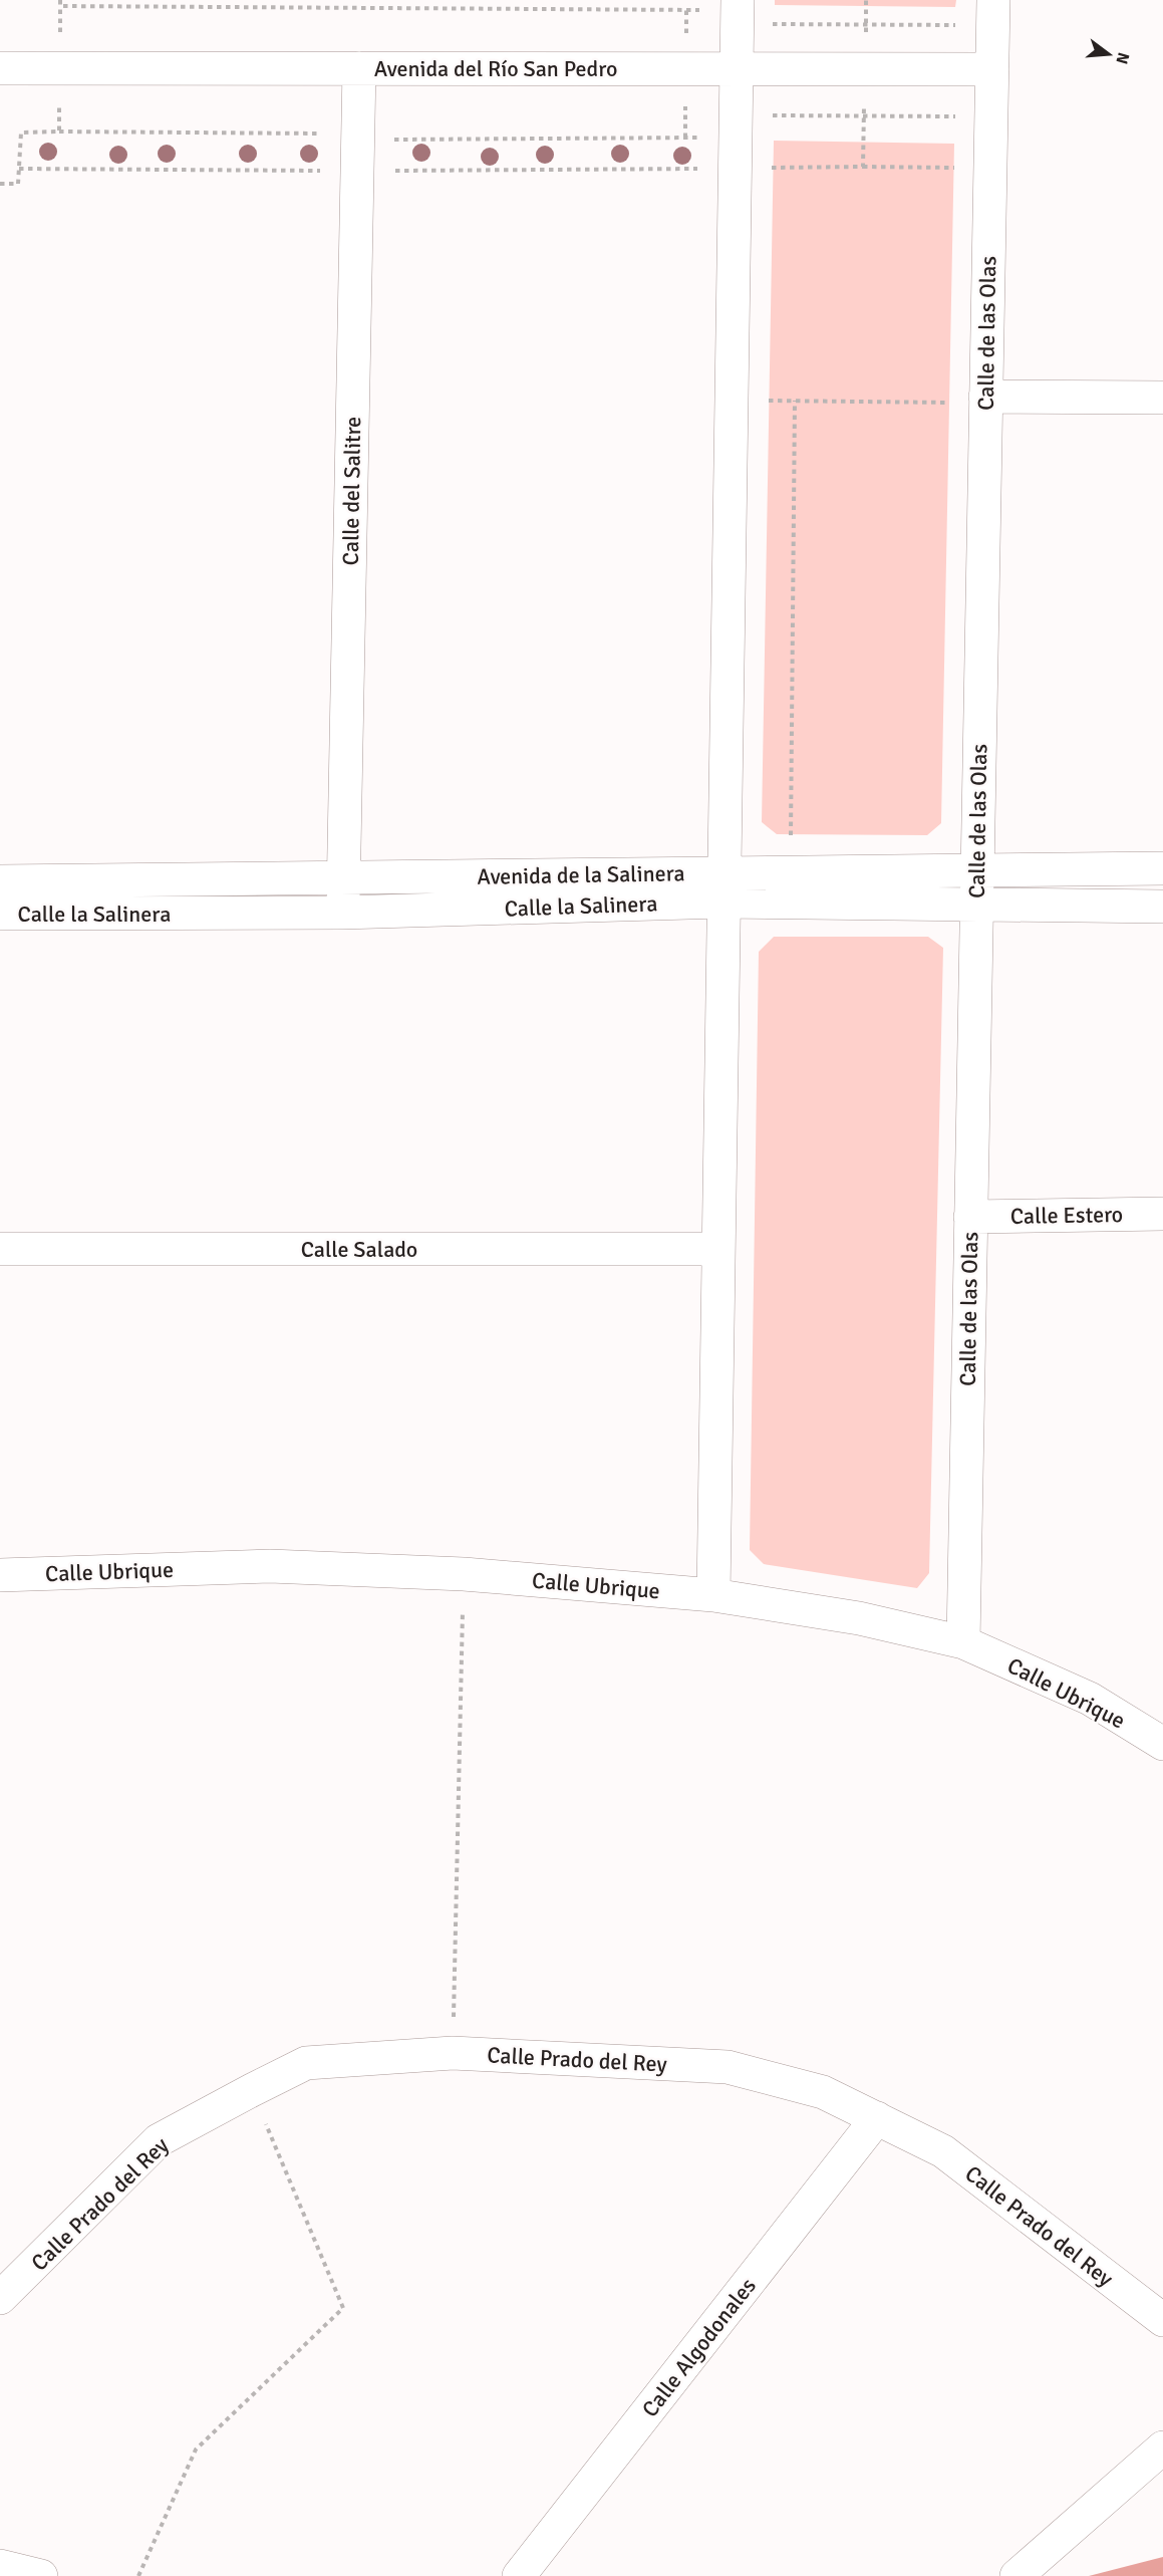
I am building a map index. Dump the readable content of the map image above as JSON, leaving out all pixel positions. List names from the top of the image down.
{
  "streets": {
    "street": [
      "Avenida del Río San Pedro",
      "Calle de las Olas",
      "Calle del Salitre",
      "Avenida de la Salinera",
      "Calle la Salinera",
      "Calle Estero",
      "Calle Salado",
      "Calle Ubrique",
      "Calle Prado del Rey",
      "Calle Algodonales"
    ]
  },
  "crossings": [
    ["Avenida del Río San Pedro", "Calle de las Olas"],
    ["Avenida del Río San Pedro", "Calle del Salitre"],
    ["Calle de las Olas", "Avenida de la Salinera"],
    ["Calle de las Olas", "Calle la Salinera"],
    ["Calle de las Olas", "Calle Estero"],
    ["Calle de las Olas", "Calle Ubrique"],
    ["Calle del Salitre", "Avenida de la Salinera"],
    ["Calle del Salitre", "Calle la Salinera"],
    ["Avenida de la Salinera", "Calle la Salinera"],
    ["Calle Prado del Rey", "Calle Algodonales"]
  ],
  "north": "right"
}
